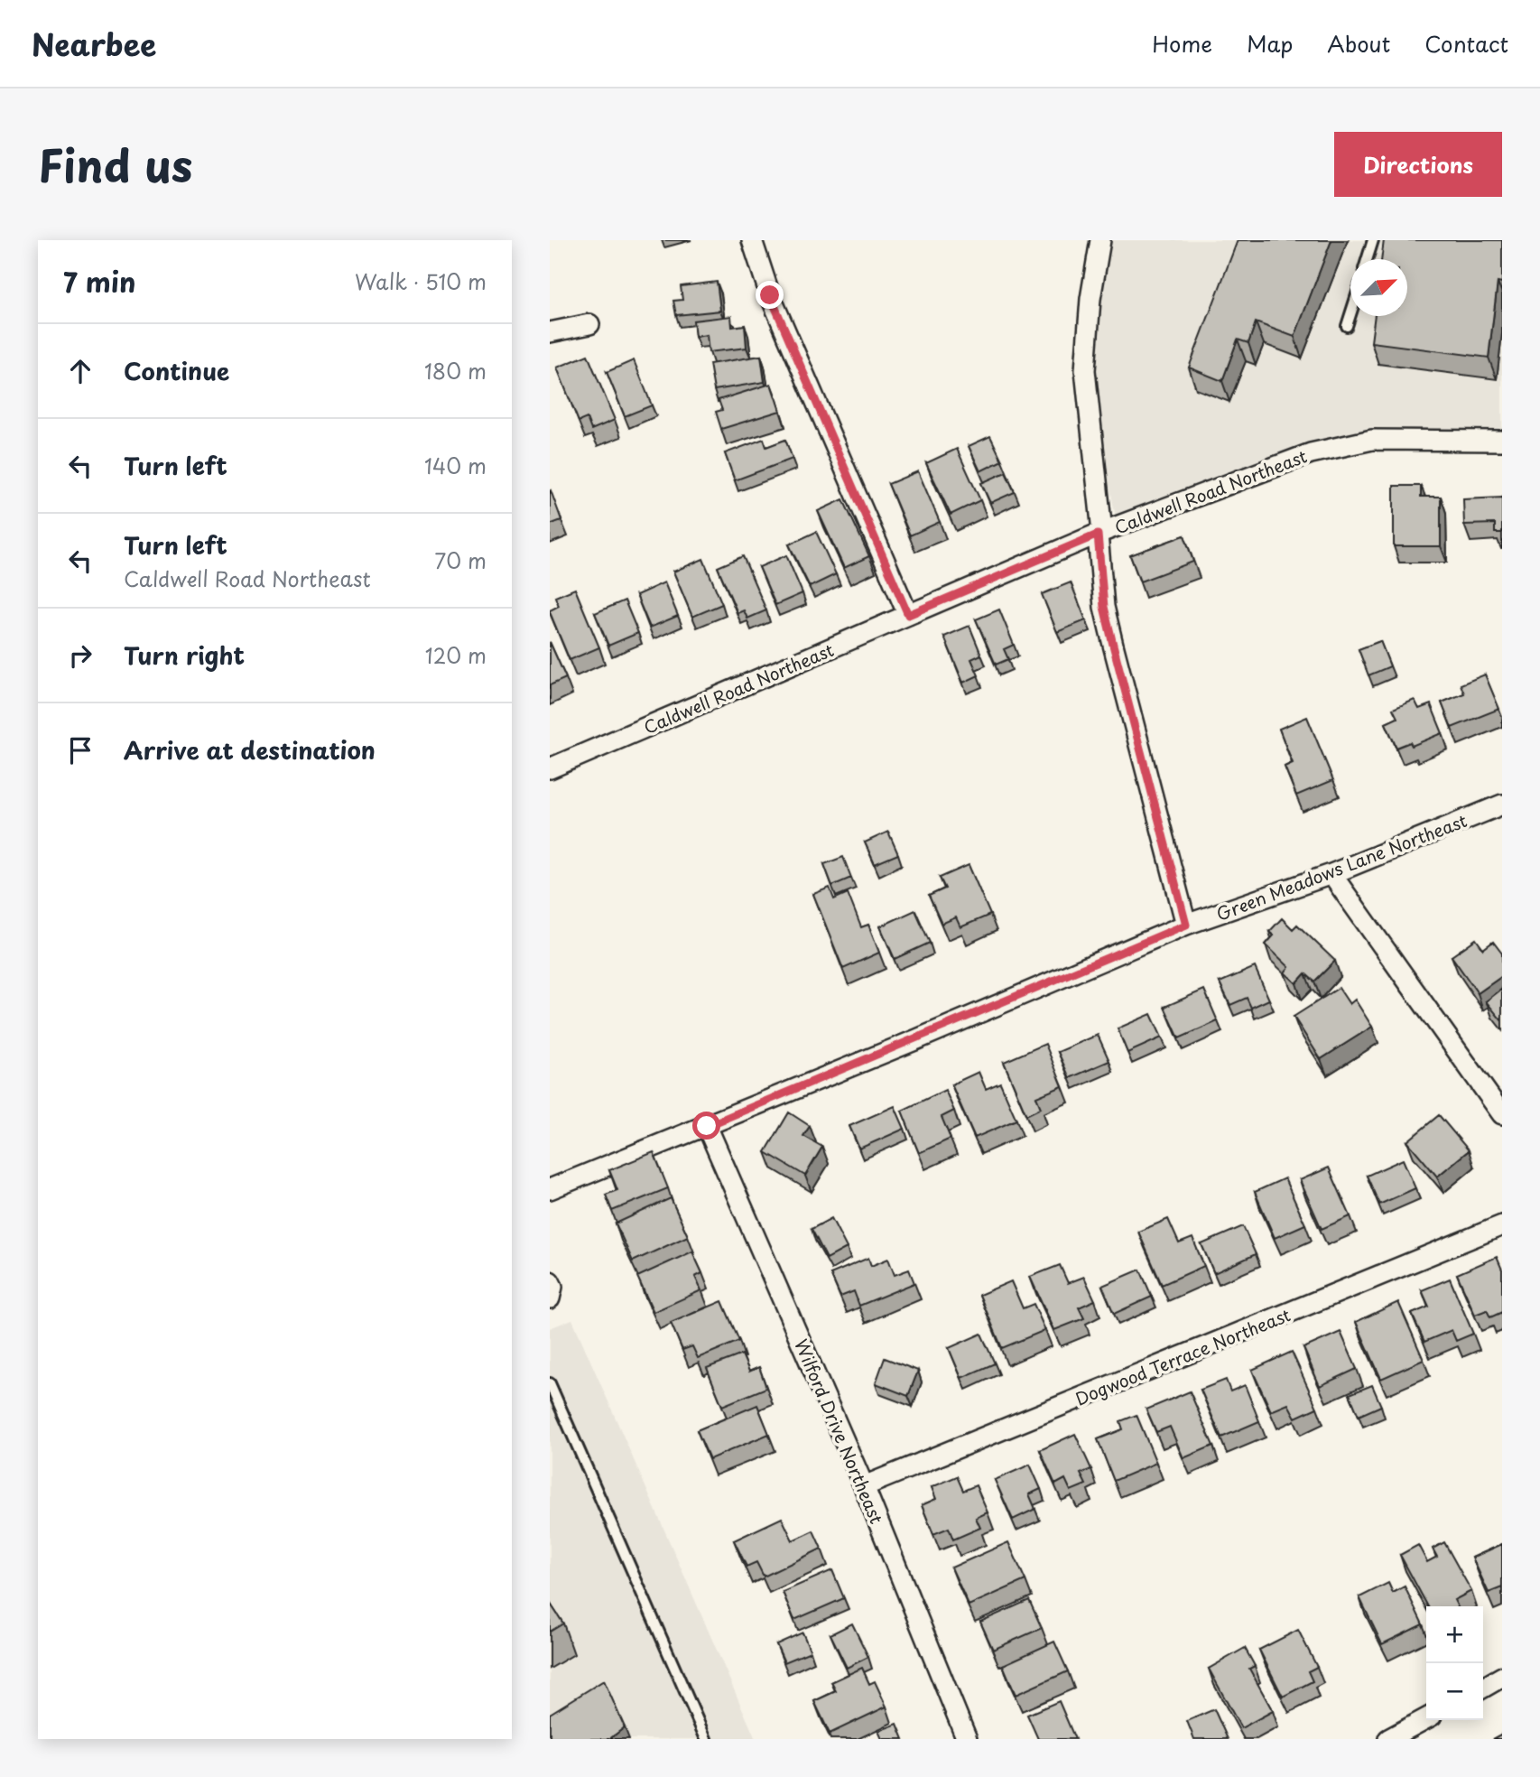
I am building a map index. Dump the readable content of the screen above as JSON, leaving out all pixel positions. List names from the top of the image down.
{
  "streets": {
    "street": [
      "Caldwell Road Northeast",
      "Green Meadows Lane Northeast",
      "Dogwood Terrace Northeast",
      "Wilford Drive Northeast"
    ]
  },
  "crossings": [
    ["Green Meadows Lane Northeast", "Wilford Drive Northeast"],
    ["Dogwood Terrace Northeast", "Wilford Drive Northeast"]
  ],
  "north": "top right",
  "page": {
    "header": "Nearbee",
    "nav": [
      "Home",
      "Map",
      "About",
      "Contact"
    ],
    "title": "Find us",
    "buttons": "Directions",
    "heading": ["7 min", "Walk · 510 m"],
    "list": [
      ["Continue", "180 m"],
      ["Turn left", "140 m"],
      ["Turn left", "Caldwell Road Northeast", "70 m"],
      ["Turn right", "120 m"],
      "Arrive at destination"
    ],
    "map_buttons": ["+", "−"]
  }
}
